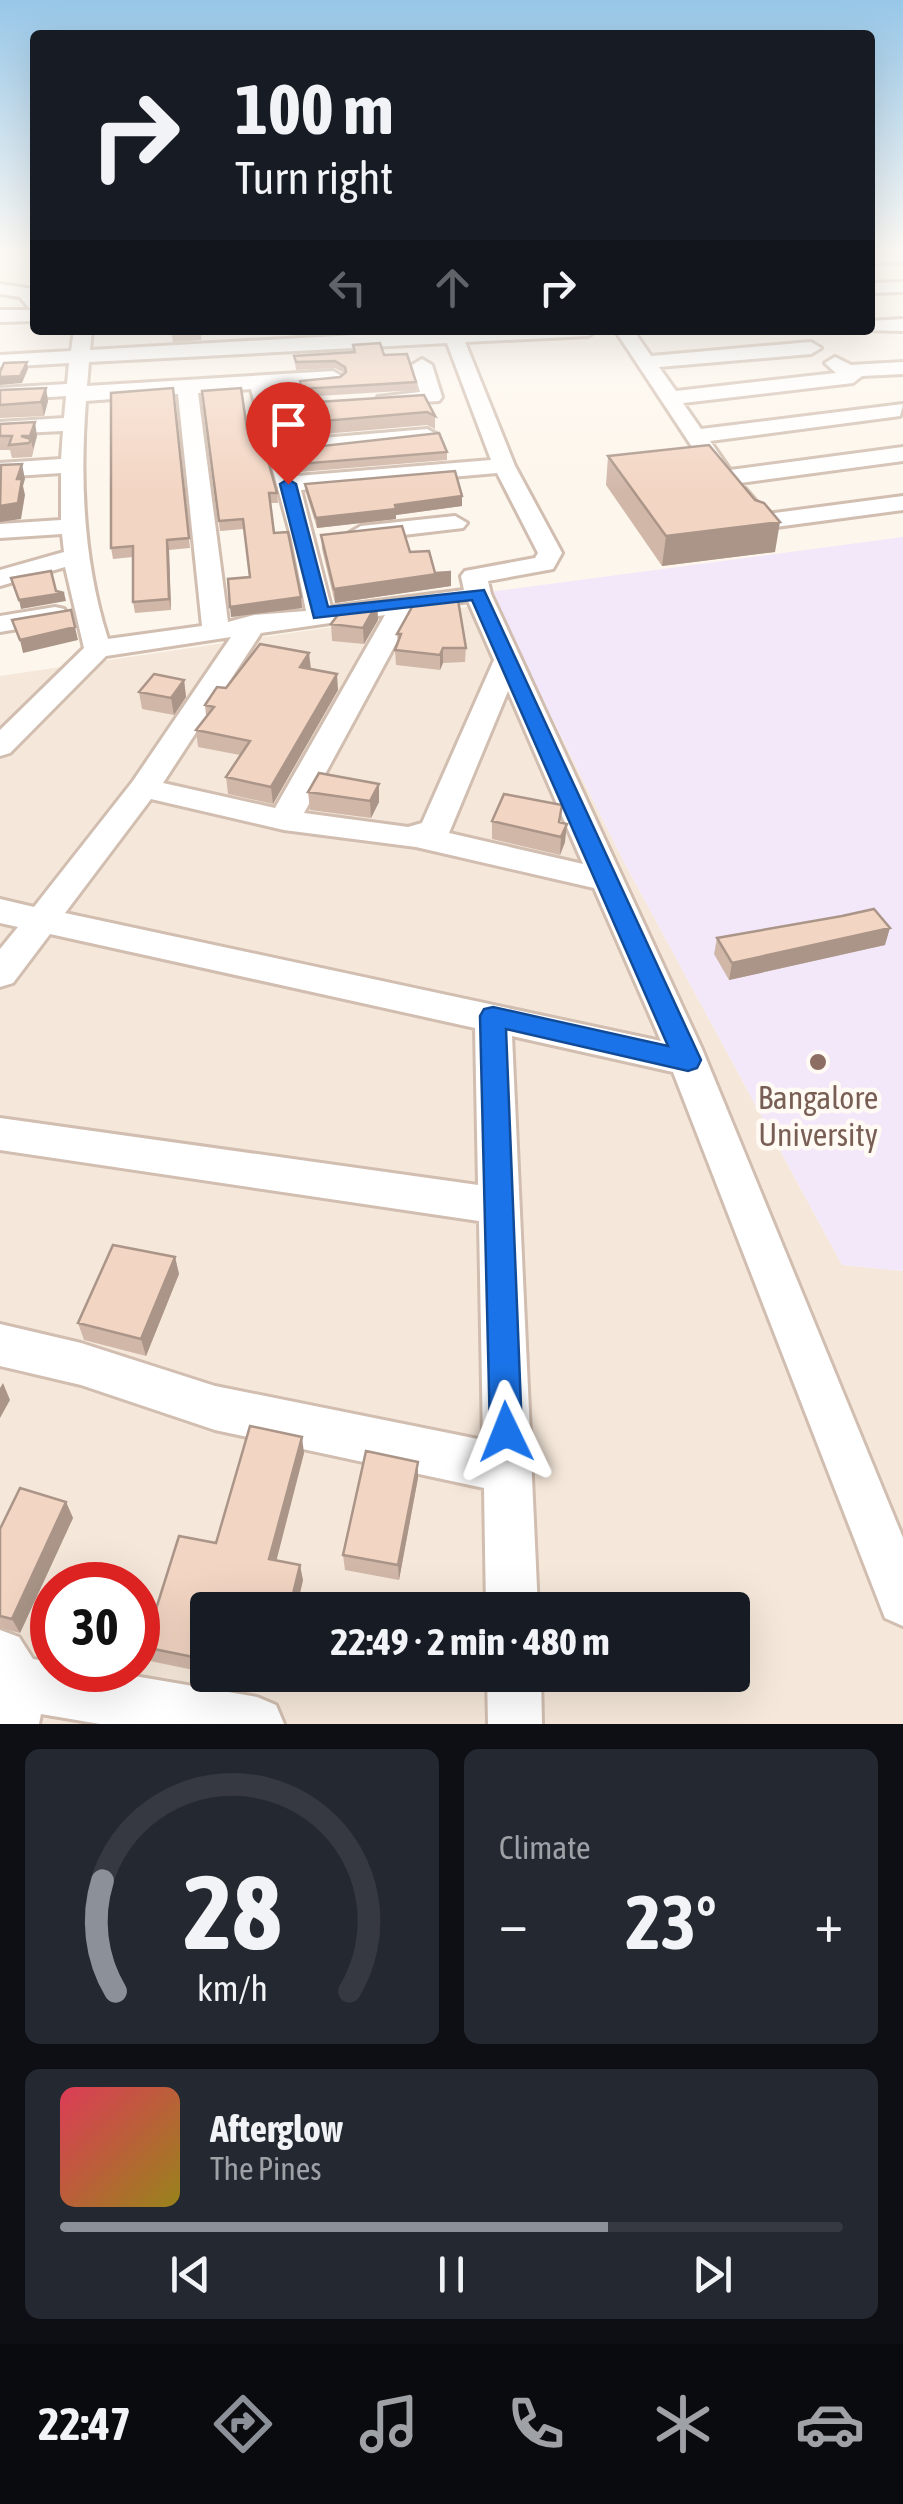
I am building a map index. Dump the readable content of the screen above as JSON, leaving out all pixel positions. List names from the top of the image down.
{
  "places": ["Bangalore University"],
  "page": {
    "turn": ["100 m", "Turn right"],
    "limit": "30",
    "trip": "22:49 · 2 min · 480 m",
    "tile": "Climate",
    "heat": ["−", "23°", "+"],
    "song": ["Afterglow", "The Pines"],
    "tabs": "22:47",
    "gauge": ["28", "km/h"]
  }
}
